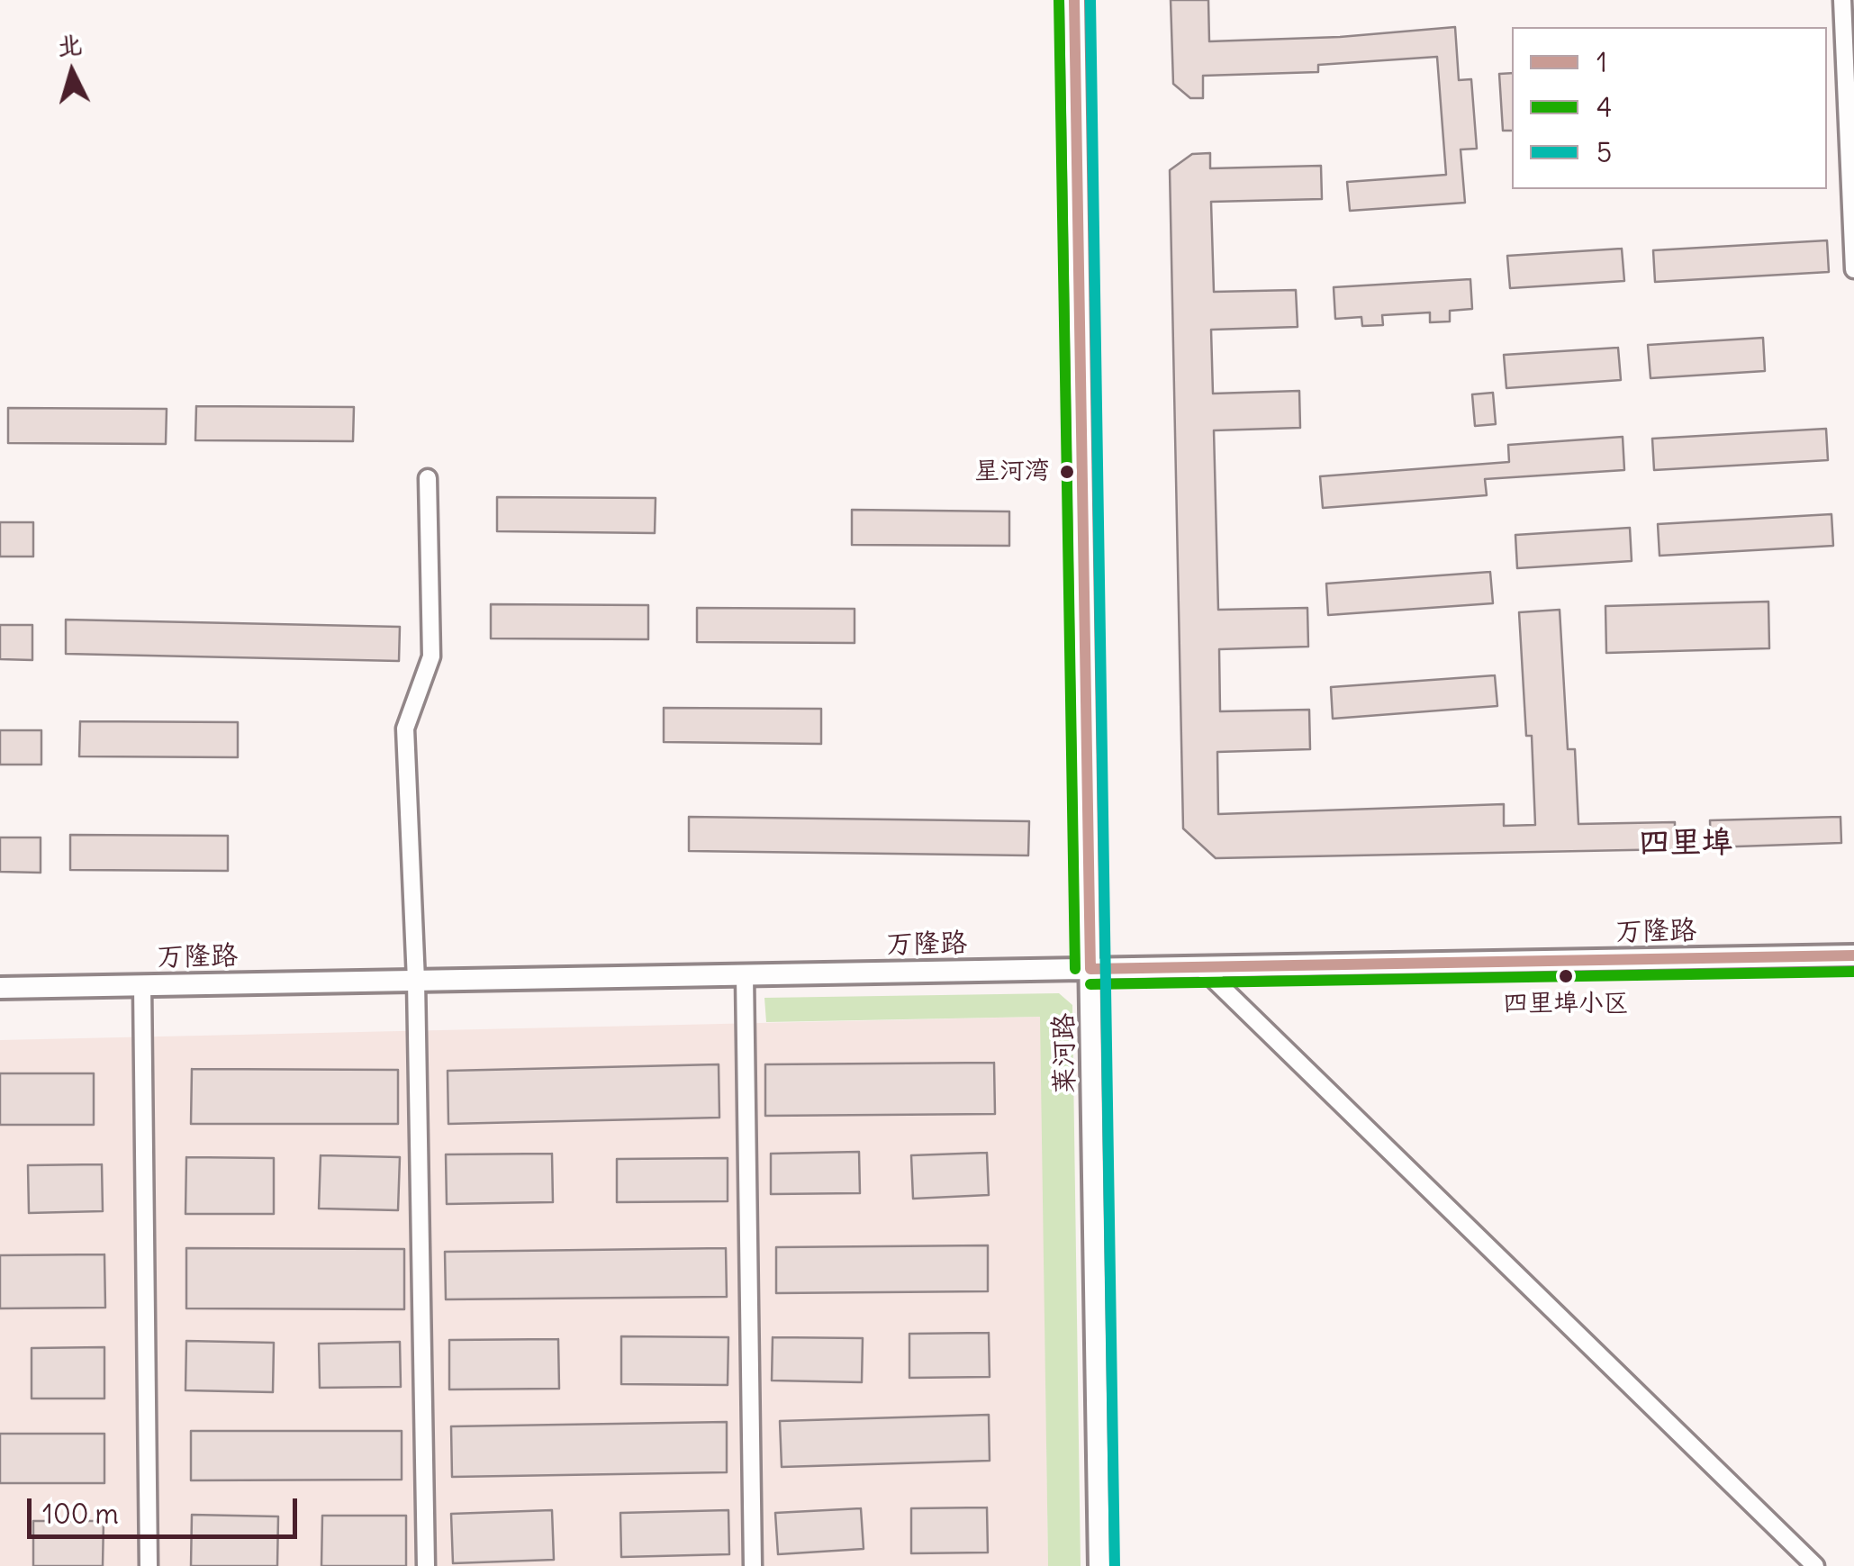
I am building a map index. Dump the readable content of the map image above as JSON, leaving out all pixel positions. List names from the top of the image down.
{
  "streets": {
    "street": ["万隆路", "莱河路"]
  },
  "crossings": [
    ["万隆路", "莱河路"]
  ],
  "districts": ["四里埠"],
  "places": ["星河湾", "四里埠小区"],
  "lines": ["transit line 1", "transit line 4", "transit line 5"],
  "legend": ["1", "4", "5"],
  "scale_bar": "100 m",
  "north": "top"
}
